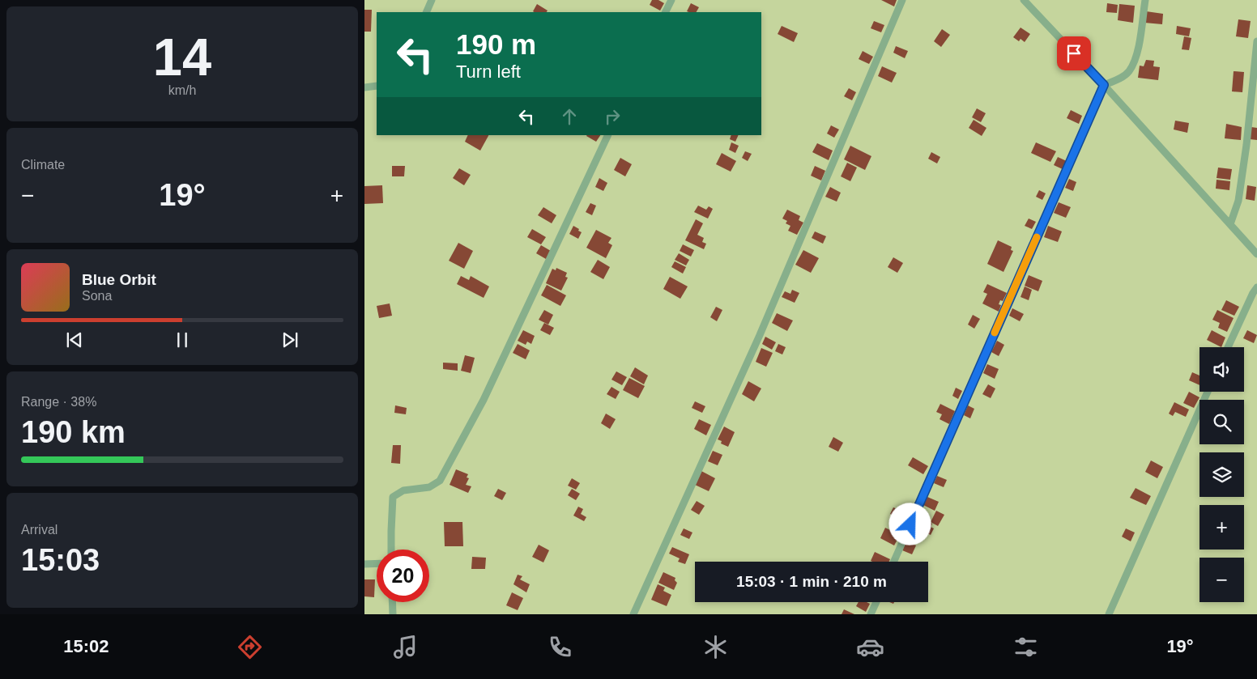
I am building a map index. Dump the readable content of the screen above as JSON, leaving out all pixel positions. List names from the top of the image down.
{
  "page": {
    "tile": [
      ["14", "km/h"],
      "Climate",
      ["Range · 38%", "190 km"],
      ["Arrival", "15:03"]
    ],
    "turn": ["190 m", "Turn left"],
    "heat": ["−", "19°", "+"],
    "song": ["Blue Orbit", "Sona"],
    "map_buttons": ["+", "−"],
    "limit": "20",
    "trip": "15:03 · 1 min · 210 m",
    "tabs": ["15:02", "19°"]
  }
}
